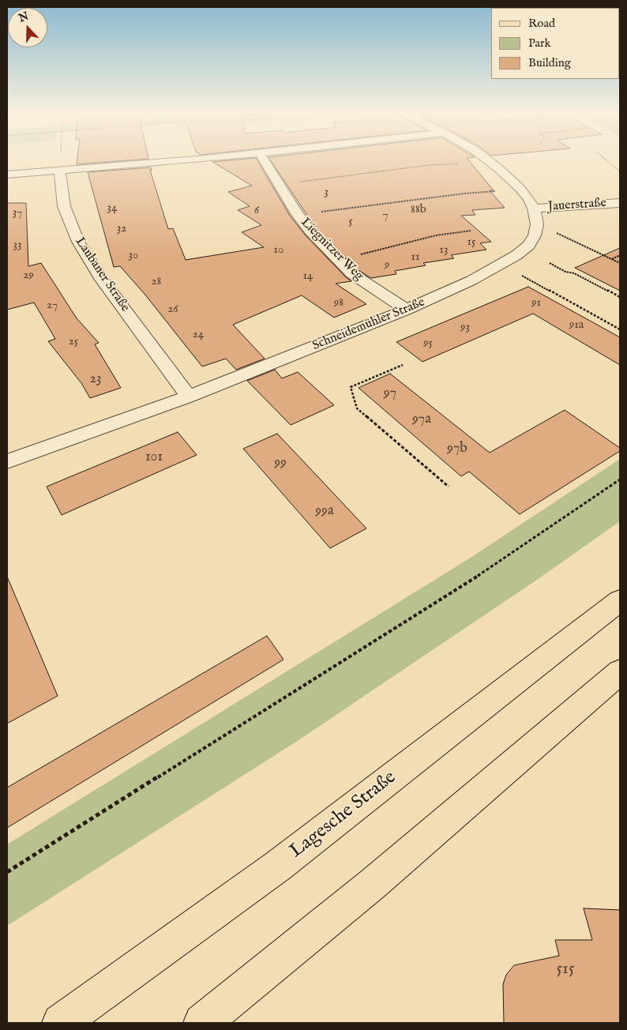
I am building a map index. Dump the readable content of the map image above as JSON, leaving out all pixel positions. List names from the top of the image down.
{
  "streets": {
    "main road": ["Lagesche Straße"],
    "street": [
      "Jauerstraße",
      "Liegnitzer Weg",
      "Laubaner Straße",
      "Schneidemühler Straße"
    ]
  },
  "crossings": [
    ["Liegnitzer Weg", "Schneidemühler Straße"],
    ["Laubaner Straße", "Schneidemühler Straße"]
  ],
  "house_numbers": [
    "3",
    "34",
    "88b",
    "6",
    "37",
    "7",
    "5",
    "32",
    "15",
    "33",
    "10",
    "13",
    "30",
    "11",
    "9",
    "29",
    "14",
    "28",
    "98",
    "91",
    "27",
    "26",
    "91a",
    "93",
    "24",
    "25",
    "95",
    "23",
    "97",
    "97a",
    "97b",
    "101",
    "99",
    "99a",
    "515"
  ],
  "legend": ["Road", "Park", "Building"],
  "north": "top"
}
